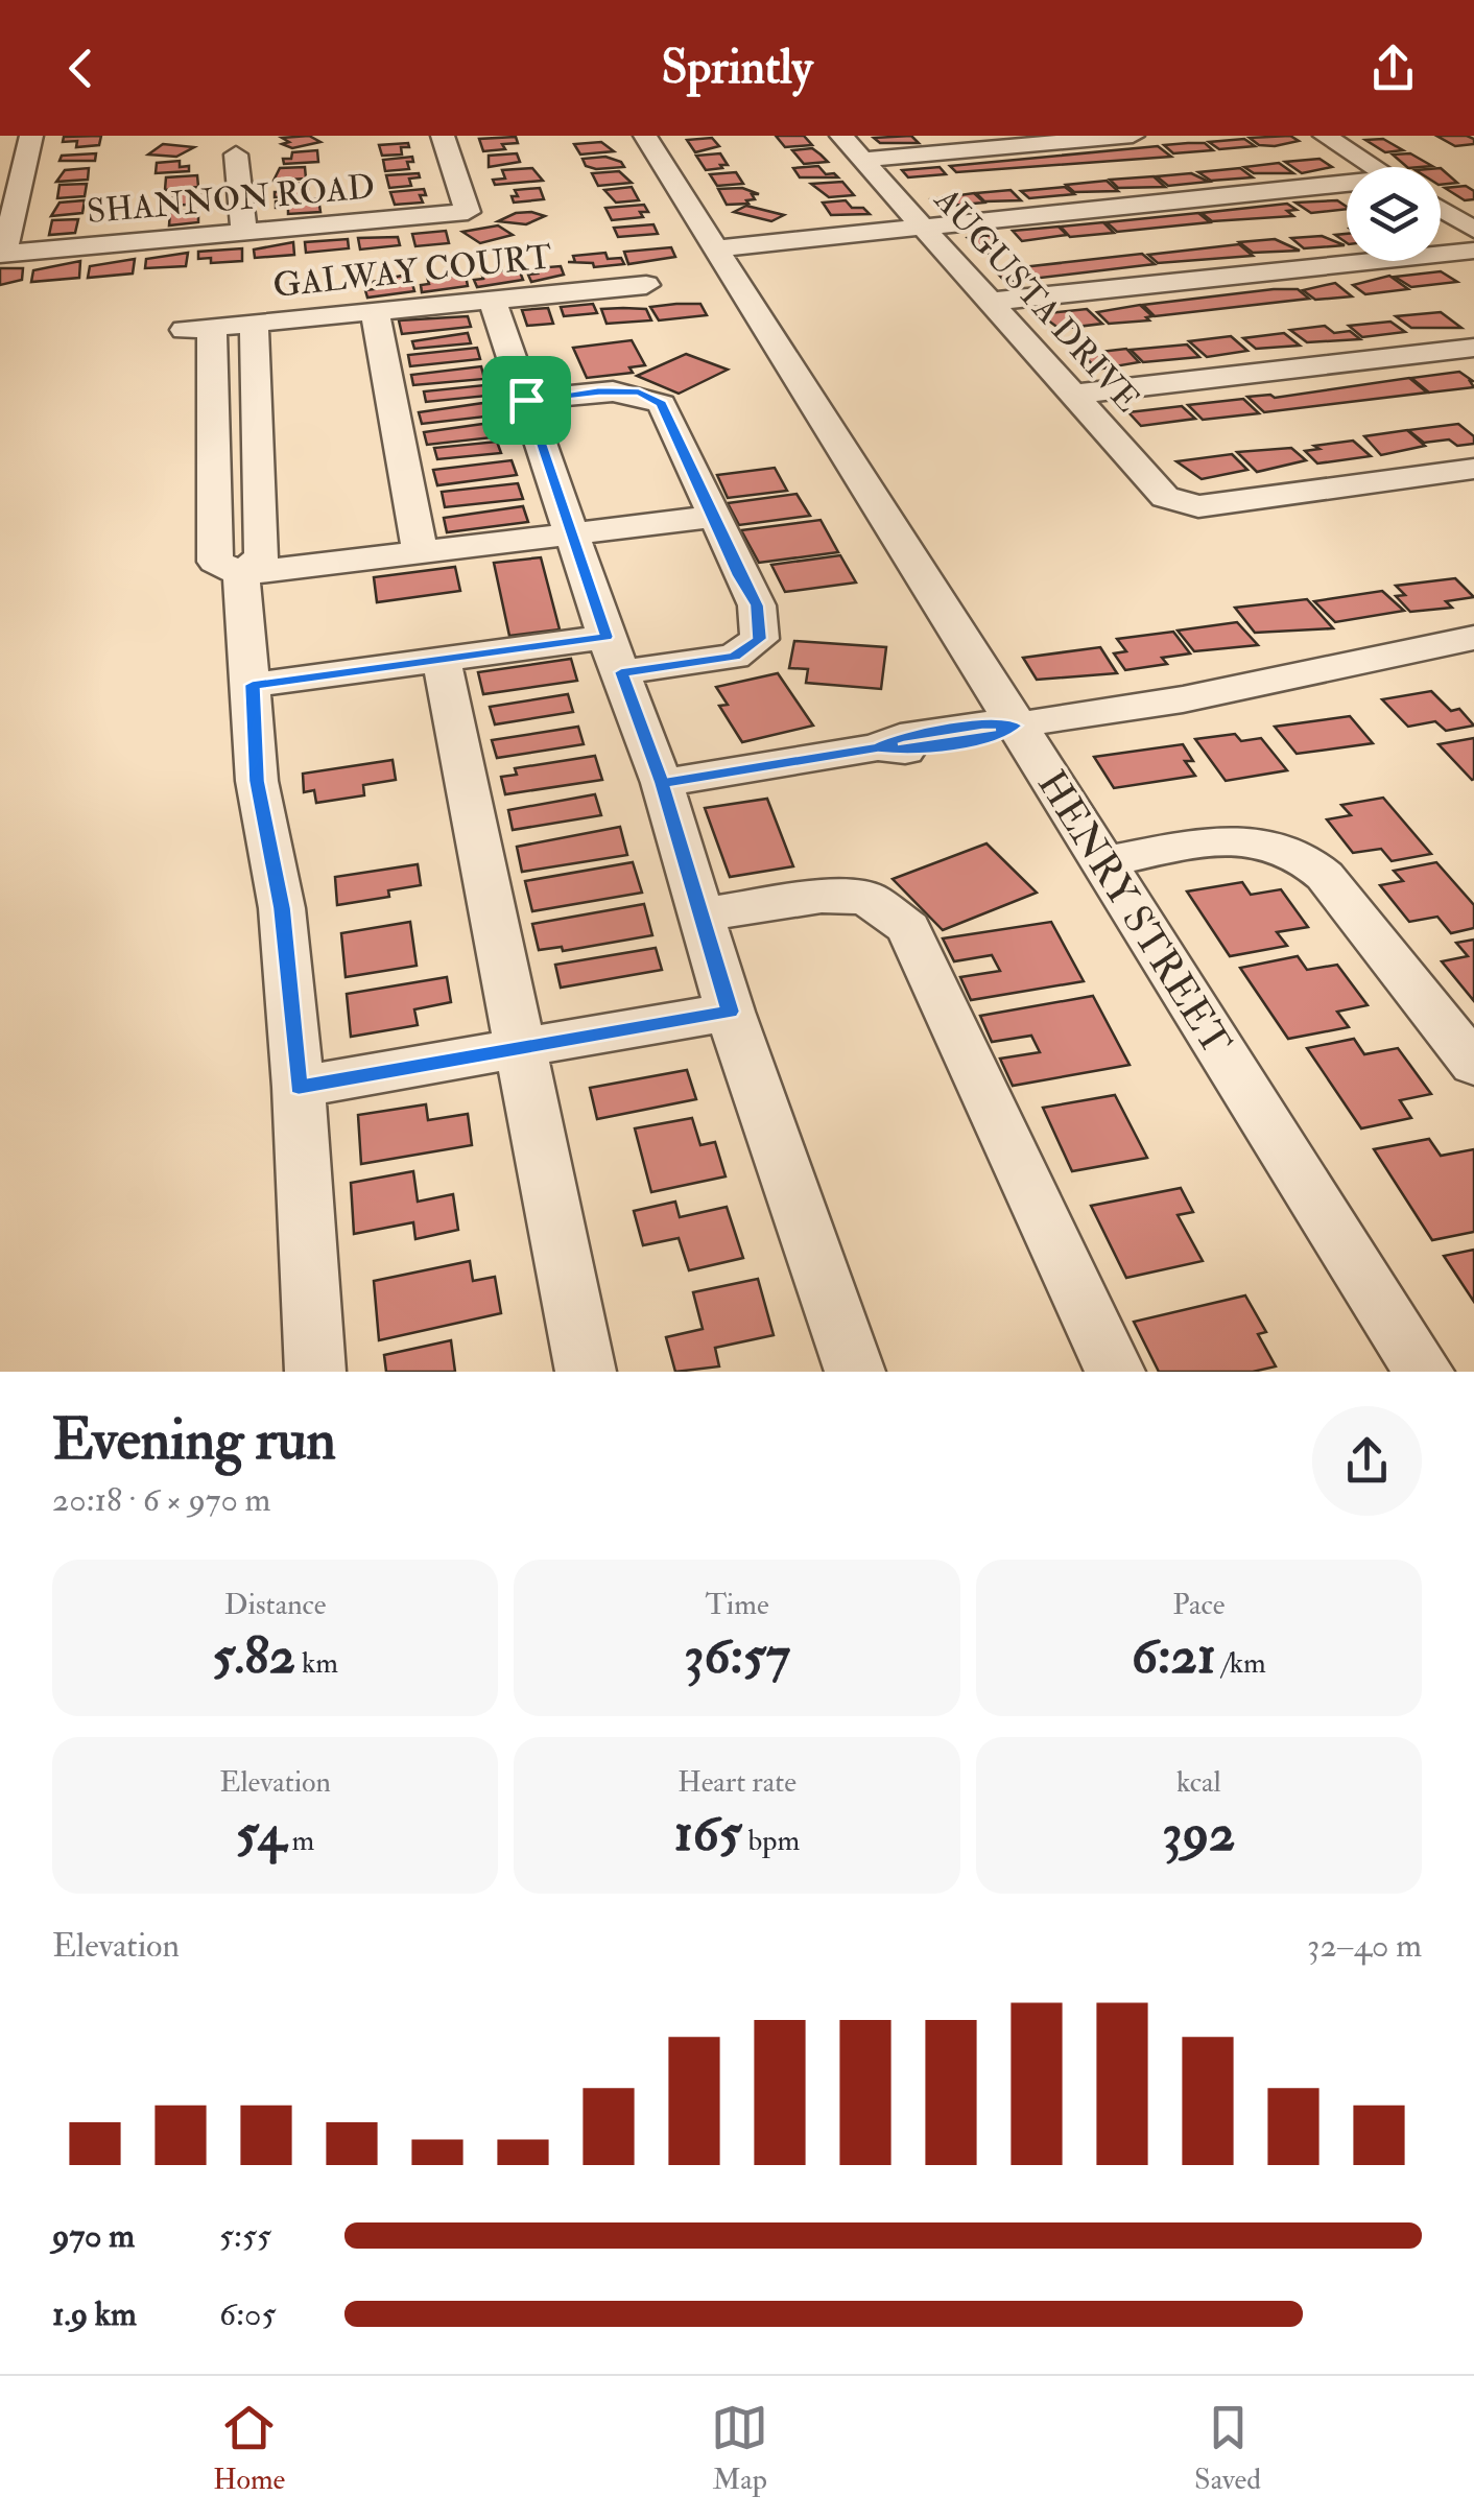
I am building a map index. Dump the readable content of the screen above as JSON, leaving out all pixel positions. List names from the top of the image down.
{
  "streets": {
    "street": [
      "SHANNON ROAD",
      "GALWAY COURT",
      "AUGUSTA DRIVE",
      "HENRY STREET"
    ]
  },
  "page": {
    "header": "Sprintly",
    "heading": ["Evening run", "20:18 · 6 × 970 m"],
    "stats": [
      ["Distance", "5.82 km"],
      ["Time", "36:57"],
      ["Pace", "6:21 /km"],
      ["Elevation", "54 m"],
      ["Heart rate", "165 bpm"],
      ["kcal", "392"]
    ],
    "chart": ["Elevation", "32–40 m"],
    "list": [
      {
        "name": "970 m",
        "note": "5:55"
      },
      {
        "name": "1.9 km",
        "note": "6:05"
      }
    ],
    "tabs": ["Home", "Map", "Saved"]
  }
}
